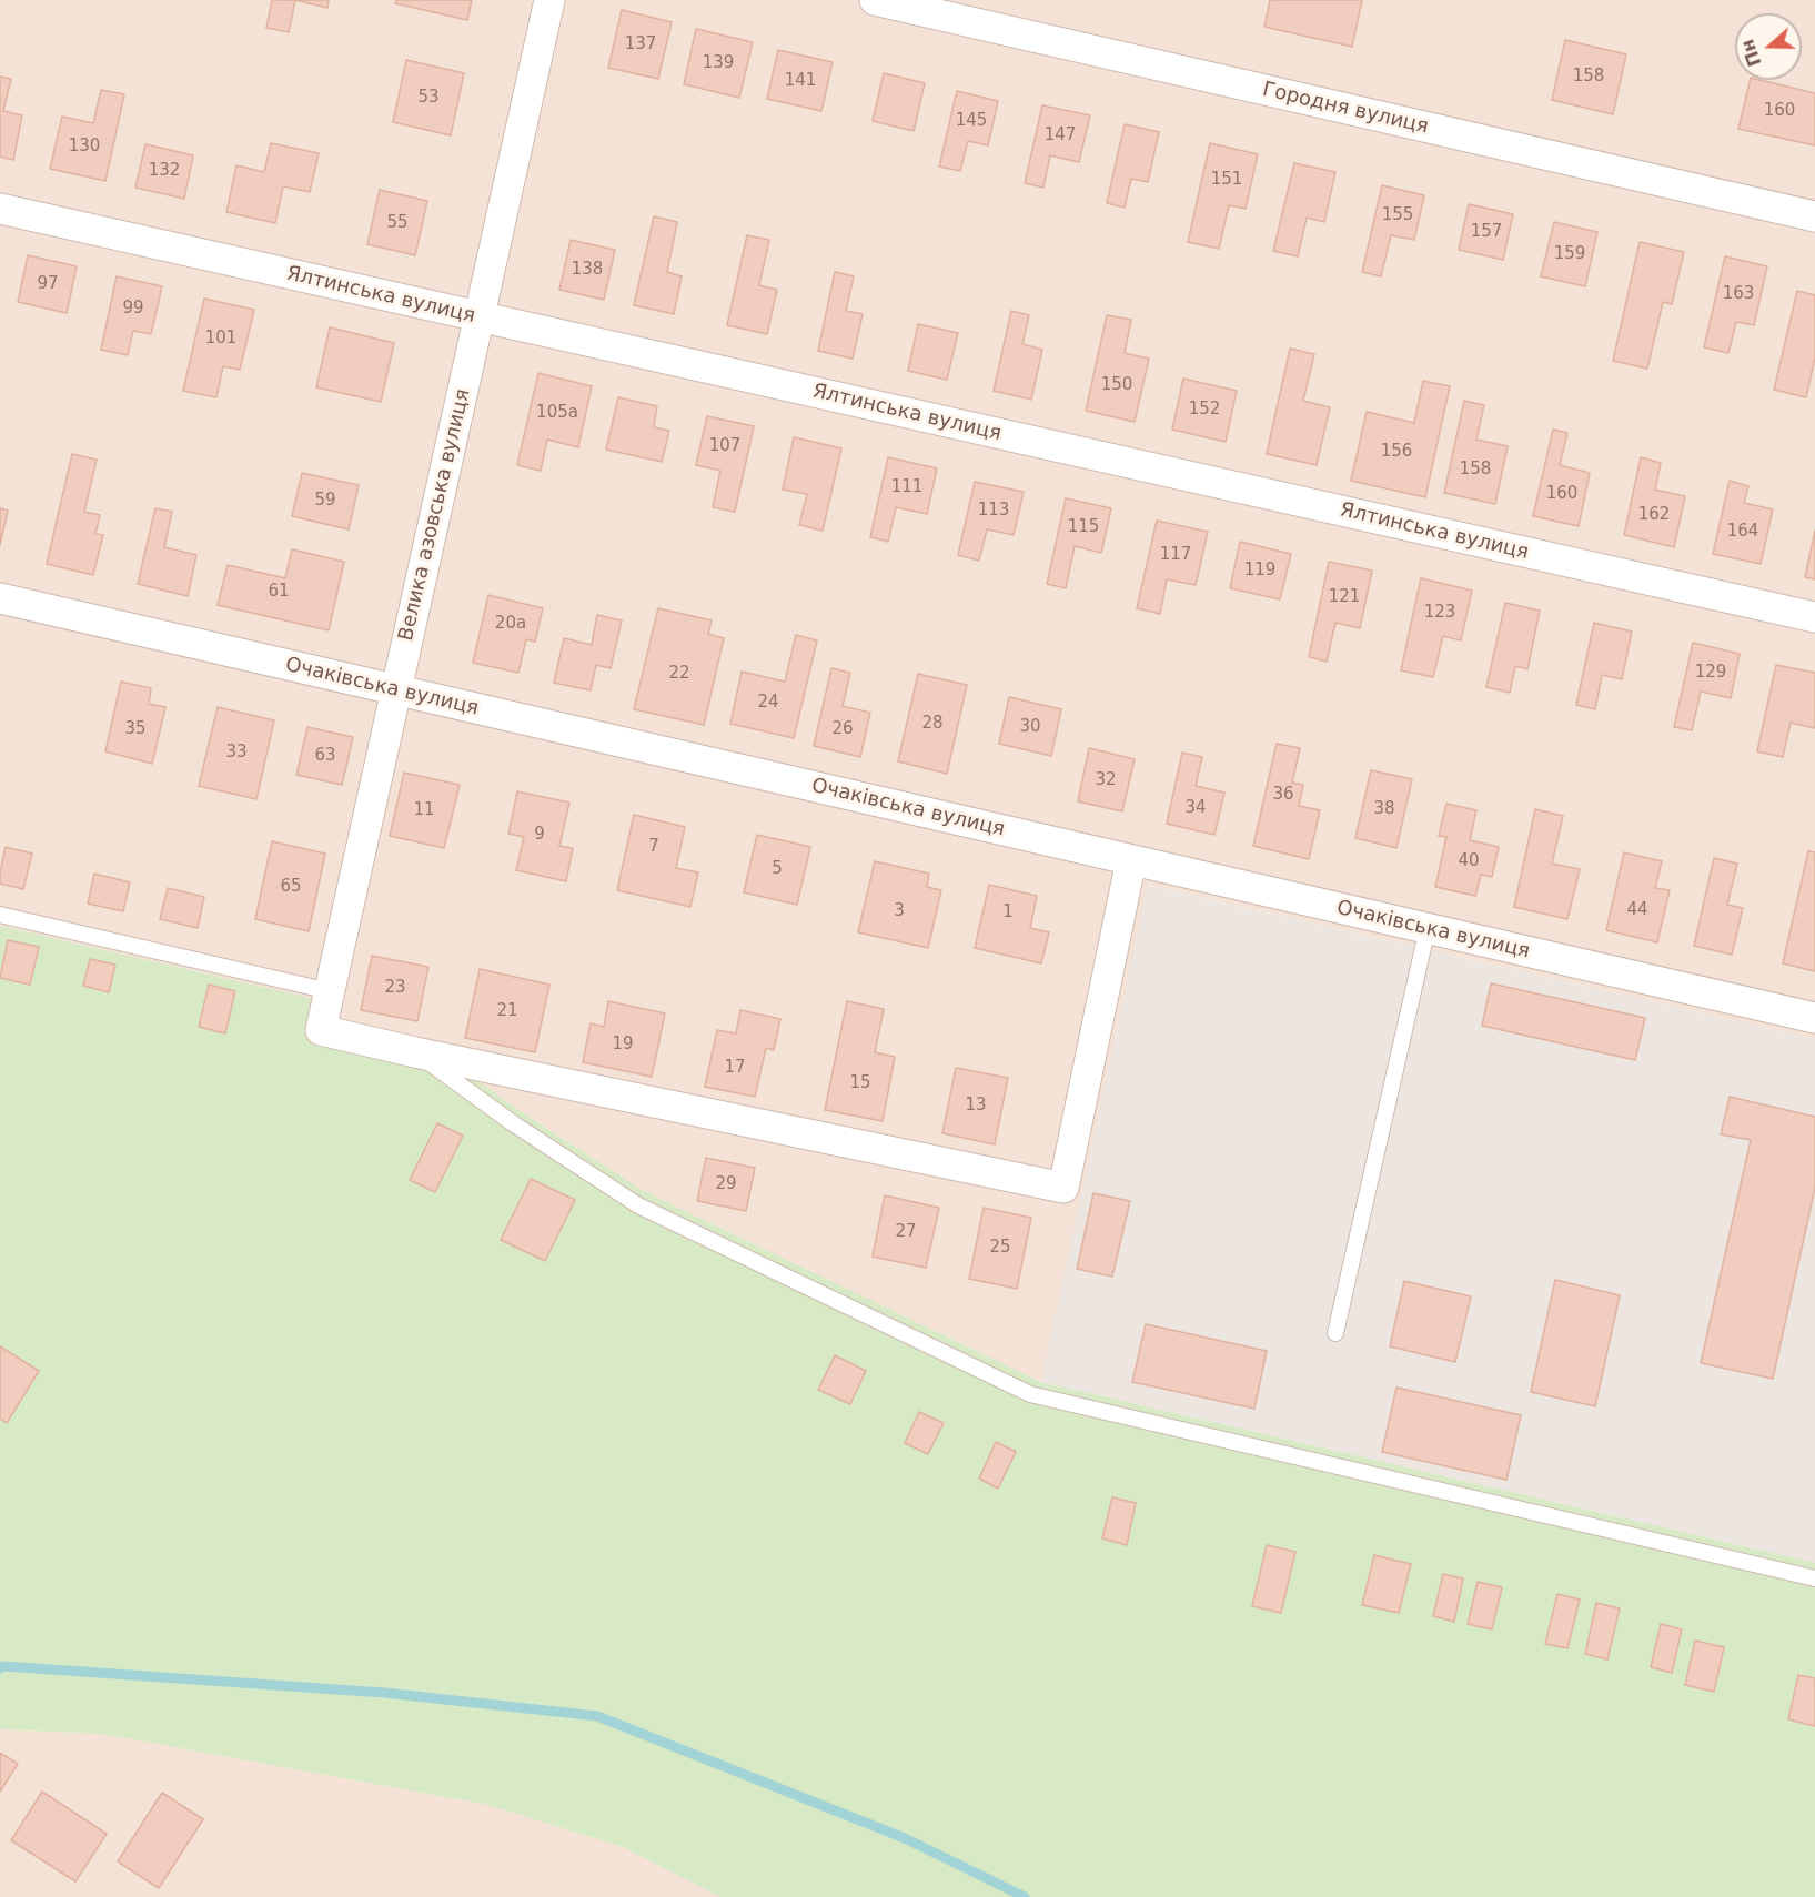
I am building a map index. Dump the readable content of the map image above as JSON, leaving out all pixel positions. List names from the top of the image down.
{
  "streets": {
    "street": [
      "Городня вулиця",
      "Ялтинська вулиця",
      "Велика азовська вулиця",
      "Очаківська вулиця"
    ]
  },
  "crossings": [
    ["Ялтинська вулиця", "Велика азовська вулиця"],
    ["Велика азовська вулиця", "Очаківська вулиця"]
  ],
  "house_numbers": [
    "137",
    "139",
    "158",
    "141",
    "53",
    "160",
    "145",
    "147",
    "130",
    "132",
    "151",
    "155",
    "55",
    "157",
    "159",
    "138",
    "97",
    "163",
    "99",
    "101",
    "150",
    "152",
    "105а",
    "107",
    "156",
    "158",
    "111",
    "160",
    "59",
    "113",
    "162",
    "115",
    "164",
    "117",
    "119",
    "61",
    "121",
    "123",
    "20а",
    "129",
    "22",
    "24",
    "28",
    "30",
    "35",
    "26",
    "33",
    "63",
    "32",
    "36",
    "34",
    "38",
    "11",
    "9",
    "7",
    "40",
    "5",
    "65",
    "44",
    "3",
    "1",
    "23",
    "21",
    "19",
    "17",
    "15",
    "13",
    "29",
    "27",
    "25"
  ],
  "north": "left"
}
